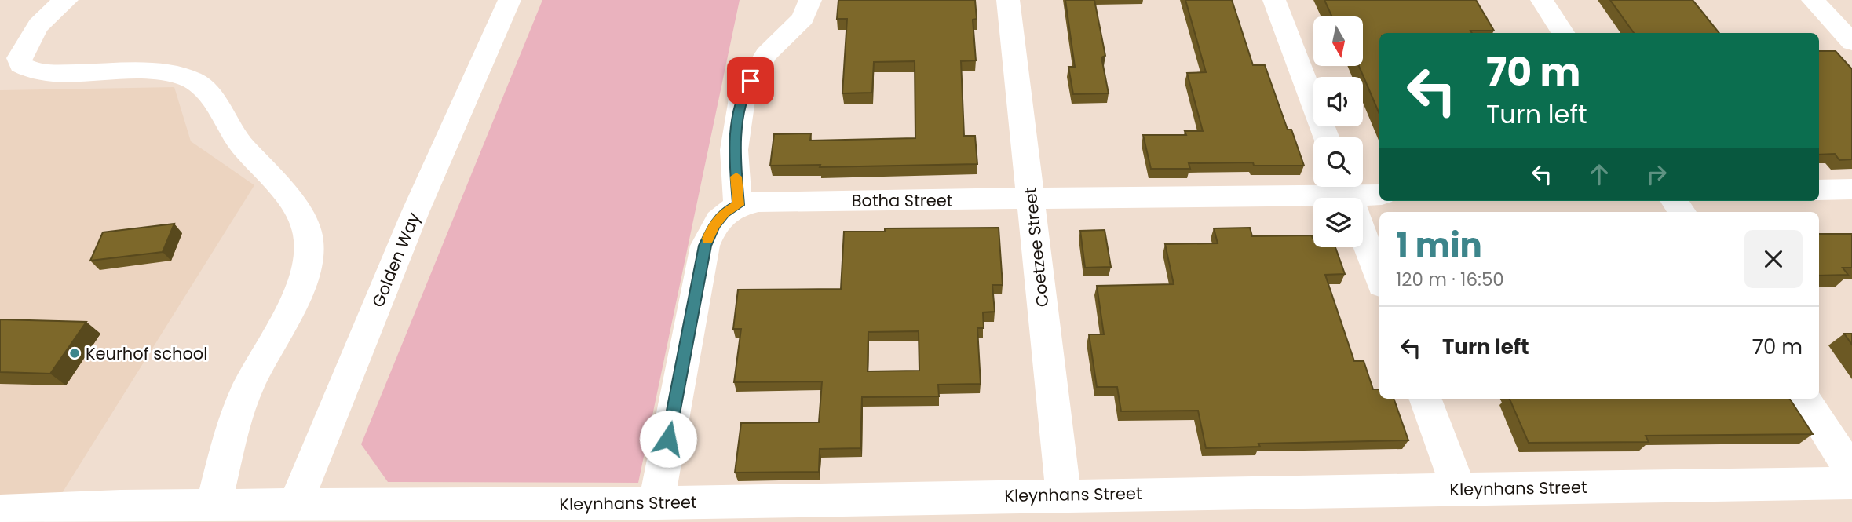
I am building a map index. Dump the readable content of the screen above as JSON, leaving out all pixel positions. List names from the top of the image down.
{
  "streets": {
    "street": [
      "Botha Street",
      "Coetzee Street",
      "Golden Way",
      "Kleynhans Street"
    ]
  },
  "crossings": [
    ["Botha Street", "Coetzee Street"],
    ["Botha Street", "Kleynhans Street"],
    ["Coetzee Street", "Kleynhans Street"],
    ["Golden Way", "Kleynhans Street"]
  ],
  "places": ["Keurhof school"],
  "north": "bottom",
  "page": {
    "turn": ["70 m", "Turn left"],
    "heading": ["1 min", "120 m · 16:50"],
    "list": [
      {
        "name": "Turn left",
        "value": "70 m"
      }
    ]
  }
}
